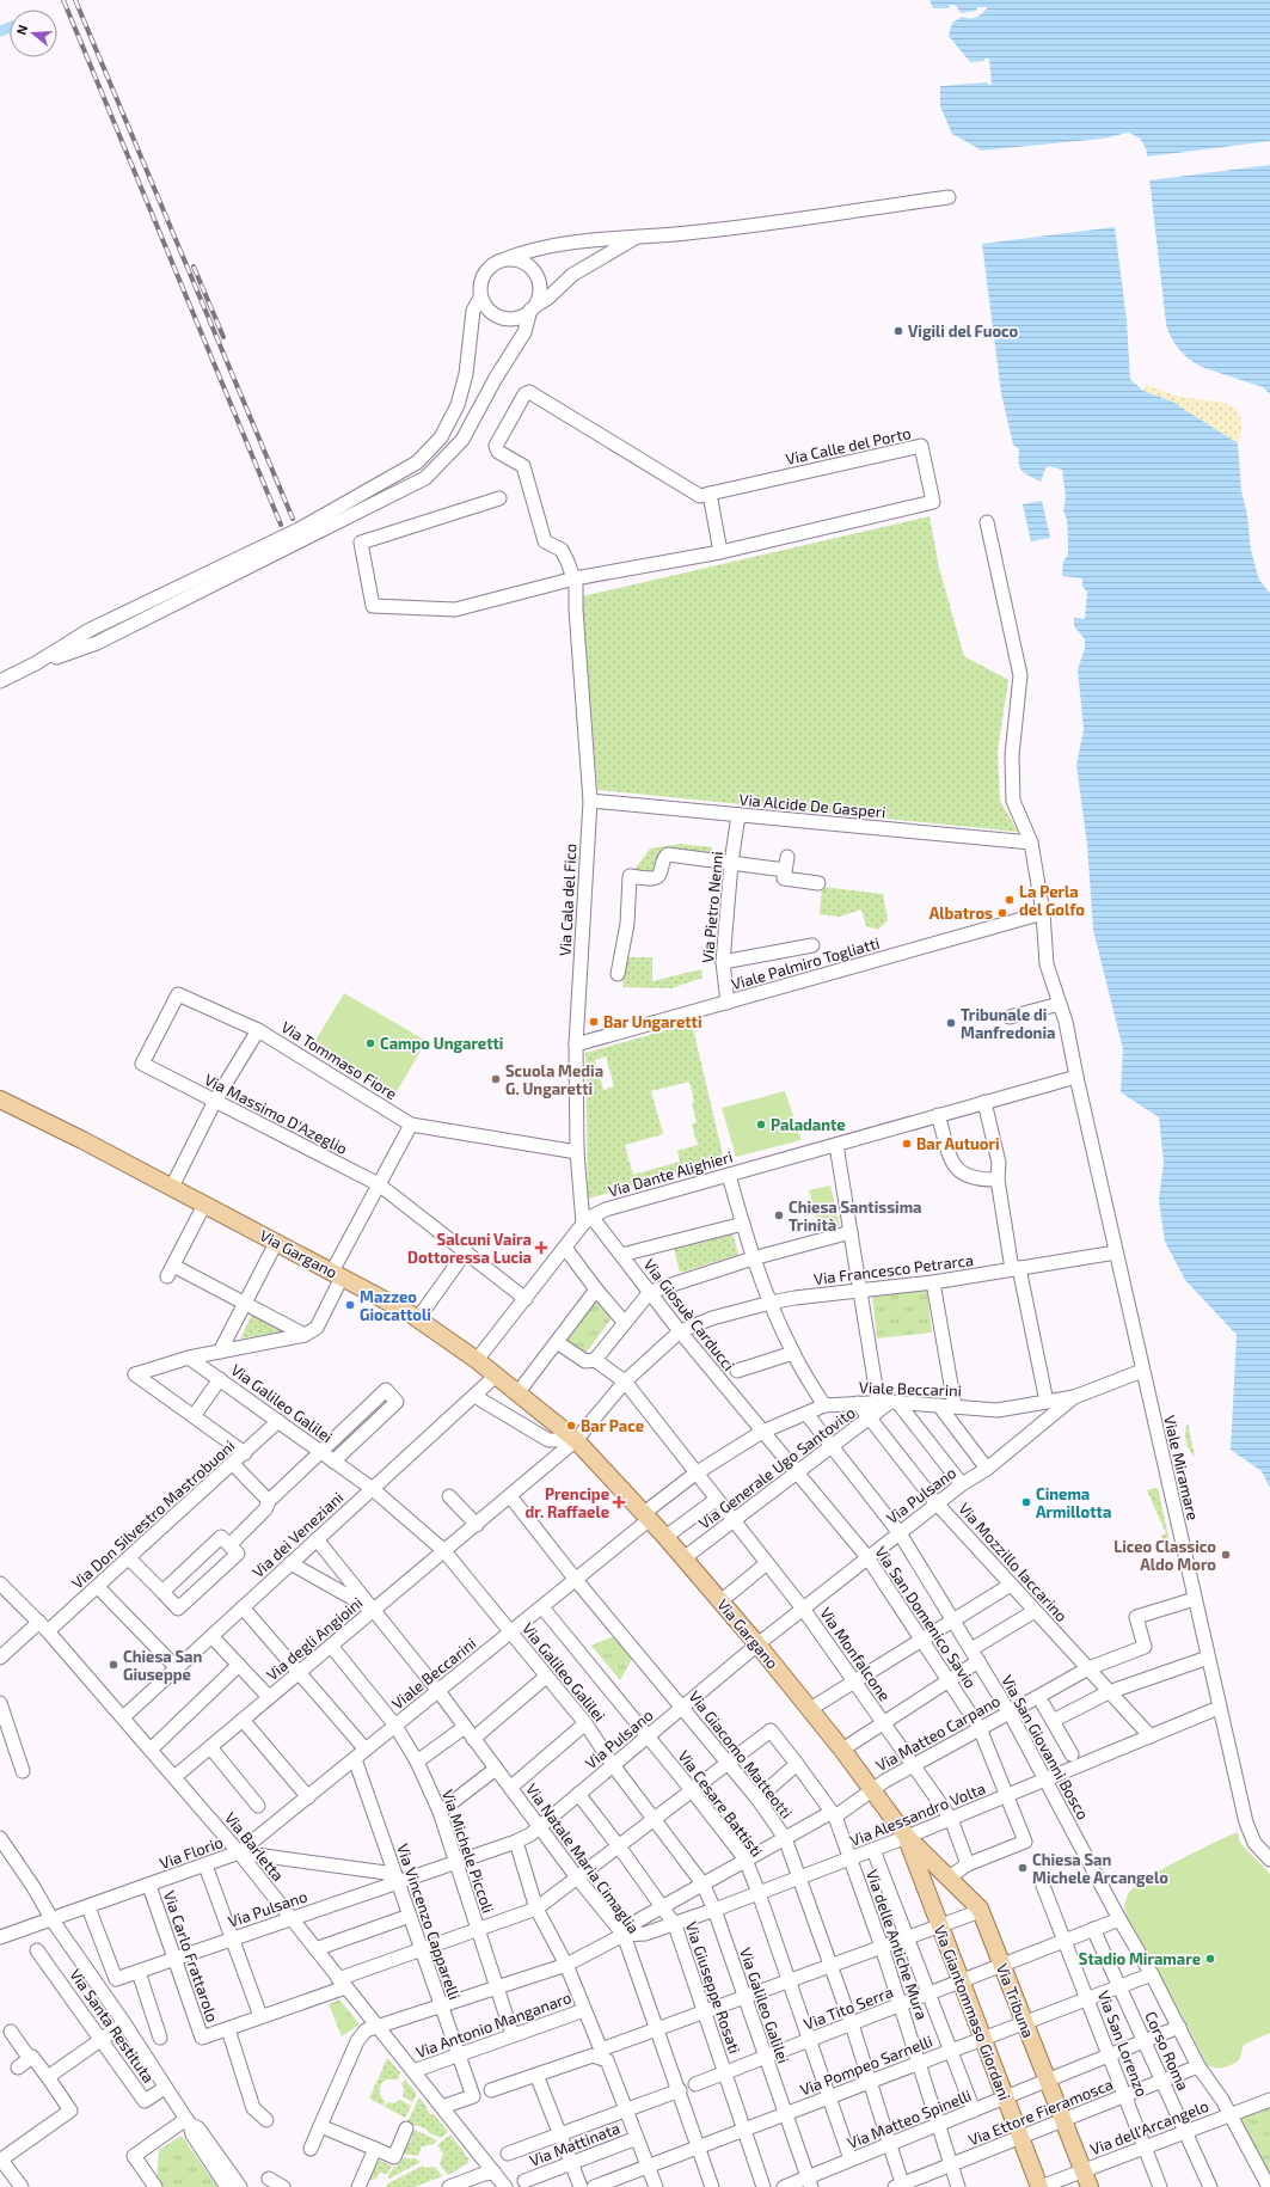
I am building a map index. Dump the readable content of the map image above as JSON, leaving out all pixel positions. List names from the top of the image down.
{
  "streets": {
    "main road": ["Via Gargano", "Via Tribuna", "Via Giantommaso Giordani"],
    "street": [
      "Via Calle del Porto",
      "Via Alcide De Gasperi",
      "Via Cala del Fico",
      "Via Pietro Nenni",
      "Viale Palmiro Togliatti",
      "Via Tommaso Fiore",
      "Via Massimo D'Azeglio",
      "Via Dante Alighieri",
      "Via Francesco Petrarca",
      "Via Giosuè Carducci",
      "Viale Beccarini",
      "Via Galileo Galilei",
      "Via Generale Ugo Santovito",
      "Viale Miramare",
      "Via Pulsano",
      "Via Don Silvestro Mastrobuoni",
      "Via dei Veneziani",
      "Via Mozzillo Iaccarino",
      "Via San Domenico Savio",
      "Via degli Angioini",
      "Via Monfalcone",
      "Via Matteo Carpano",
      "Via San Giovanni Bosco",
      "Via Giacomo Matteotti",
      "Via Cesare Battisti",
      "Via Alessandro Volta",
      "Via Barletta",
      "Via Michele Piccoli",
      "Via Florio",
      "Via Natale Maria Cimaglia",
      "Via Vincenzo Capparelli",
      "Via delle Antiche Mura",
      "Via Carlo Frattarolo",
      "Via Giuseppe Rosati",
      "Via Tito Serra",
      "Via Antonio Manganaro",
      "Via Santa Restituta",
      "Via San Lorenzo",
      "Corso Roma",
      "Via Pompeo Sarnelli",
      "Via Ettore Fieramosca",
      "Via Matteo Spinelli",
      "Via dell'Arcangelo",
      "Via Mattinata"
    ]
  },
  "crossings": [
    ["Via Calle del Porto", "Via Cala del Fico"],
    ["Via Alcide De Gasperi", "Via Cala del Fico"],
    ["Via Alcide De Gasperi", "Via Pietro Nenni"],
    ["Via Alcide De Gasperi", "Viale Miramare"],
    ["Via Cala del Fico", "Viale Palmiro Togliatti"],
    ["Via Cala del Fico", "Via Tommaso Fiore"],
    ["Via Cala del Fico", "Via Dante Alighieri"],
    ["Via Cala del Fico", "Via Giosuè Carducci"],
    ["Via Pietro Nenni", "Viale Palmiro Togliatti"],
    ["Viale Palmiro Togliatti", "Viale Miramare"],
    ["Via Tommaso Fiore", "Via Massimo D'Azeglio"],
    ["Via Tommaso Fiore", "Via Gargano"],
    ["Via Dante Alighieri", "Via Giosuè Carducci"],
    ["Via Dante Alighieri", "Viale Miramare"],
    ["Via Gargano", "Viale Beccarini"],
    ["Via Gargano", "Via Generale Ugo Santovito"],
    ["Via Gargano", "Via Pulsano"],
    ["Via Gargano", "Via dei Veneziani"],
    ["Via Gargano", "Via degli Angioini"],
    ["Via Gargano", "Via Matteo Carpano"],
    ["Via Gargano", "Via Alessandro Volta"],
    ["Via Gargano", "Via Tribuna"],
    ["Via Gargano", "Via Giantommaso Giordani"],
    ["Via Francesco Petrarca", "Via Giosuè Carducci"],
    ["Via Francesco Petrarca", "Viale Miramare"],
    ["Via Francesco Petrarca", "Via degli Angioini"],
    ["Via Giosuè Carducci", "Viale Beccarini"],
    ["Via Giosuè Carducci", "Via San Domenico Savio"],
    ["Via Giosuè Carducci", "Via degli Angioini"],
    ["Viale Beccarini", "Via Galileo Galilei"],
    ["Viale Beccarini", "Via Generale Ugo Santovito"],
    ["Viale Beccarini", "Viale Miramare"],
    ["Viale Beccarini", "Via Pulsano"],
    ["Viale Beccarini", "Via Mozzillo Iaccarino"],
    ["Viale Beccarini", "Via San Domenico Savio"],
    ["Viale Beccarini", "Via Monfalcone"],
    ["Viale Beccarini", "Via San Giovanni Bosco"],
    ["Viale Beccarini", "Via Giacomo Matteotti"],
    ["Viale Beccarini", "Via Cesare Battisti"],
    ["Viale Beccarini", "Via Barletta"],
    ["Viale Beccarini", "Via Michele Piccoli"],
    ["Viale Beccarini", "Via Florio"],
    ["Viale Beccarini", "Via Natale Maria Cimaglia"],
    ["Viale Beccarini", "Via Vincenzo Capparelli"],
    ["Via Galileo Galilei", "Via Pulsano"],
    ["Via Galileo Galilei", "Via Don Silvestro Mastrobuoni"],
    ["Via Galileo Galilei", "Via dei Veneziani"],
    ["Via Galileo Galilei", "Via degli Angioini"],
    ["Via Galileo Galilei", "Via Alessandro Volta"],
    ["Via Galileo Galilei", "Via Tito Serra"],
    ["Via Galileo Galilei", "Via Pompeo Sarnelli"],
    ["Via Galileo Galilei", "Via Matteo Spinelli"],
    ["Via Generale Ugo Santovito", "Via Mozzillo Iaccarino"],
    ["Via Generale Ugo Santovito", "Via San Domenico Savio"],
    ["Via Generale Ugo Santovito", "Via Monfalcone"],
    ["Via Generale Ugo Santovito", "Via San Giovanni Bosco"],
    ["Viale Miramare", "Via Matteo Carpano"],
    ["Viale Miramare", "Via Alessandro Volta"],
    ["Via Pulsano", "Via Mozzillo Iaccarino"],
    ["Via Pulsano", "Via San Domenico Savio"],
    ["Via Pulsano", "Via Monfalcone"],
    ["Via Pulsano", "Via San Giovanni Bosco"],
    ["Via Pulsano", "Via Giacomo Matteotti"],
    ["Via Pulsano", "Via Cesare Battisti"],
    ["Via Pulsano", "Via Barletta"],
    ["Via Pulsano", "Via Michele Piccoli"],
    ["Via Pulsano", "Via Florio"],
    ["Via Pulsano", "Via Natale Maria Cimaglia"],
    ["Via Pulsano", "Via Vincenzo Capparelli"],
    ["Via Pulsano", "Via Carlo Frattarolo"],
    ["Via Pulsano", "Via Giuseppe Rosati"],
    ["Via Don Silvestro Mastrobuoni", "Via Barletta"],
    ["Via dei Veneziani", "Via Barletta"],
    ["Via dei Veneziani", "Via Natale Maria Cimaglia"],
    ["Via Mozzillo Iaccarino", "Via Matteo Carpano"],
    ["Via Mozzillo Iaccarino", "Via Alessandro Volta"],
    ["Via San Domenico Savio", "Via Monfalcone"],
    ["Via San Domenico Savio", "Via Matteo Carpano"],
    ["Via San Domenico Savio", "Via Alessandro Volta"],
    ["Via degli Angioini", "Via Monfalcone"],
    ["Via degli Angioini", "Via Giacomo Matteotti"],
    ["Via degli Angioini", "Via Barletta"],
    ["Via degli Angioini", "Via Michele Piccoli"],
    ["Via degli Angioini", "Via Natale Maria Cimaglia"],
    ["Via Monfalcone", "Via Matteo Carpano"],
    ["Via Monfalcone", "Via Alessandro Volta"],
    ["Via Matteo Carpano", "Via San Giovanni Bosco"],
    ["Via Matteo Carpano", "Via delle Antiche Mura"],
    ["Via San Giovanni Bosco", "Via Alessandro Volta"],
    ["Via San Giovanni Bosco", "Via Tito Serra"],
    ["Via San Giovanni Bosco", "Via Pompeo Sarnelli"],
    ["Via San Giovanni Bosco", "Via Ettore Fieramosca"],
    ["Via San Giovanni Bosco", "Via Matteo Spinelli"],
    ["Via San Giovanni Bosco", "Via dell'Arcangelo"],
    ["Via Giacomo Matteotti", "Via Alessandro Volta"],
    ["Via Giacomo Matteotti", "Via delle Antiche Mura"],
    ["Via Giacomo Matteotti", "Via Tito Serra"],
    ["Via Giacomo Matteotti", "Via Pompeo Sarnelli"],
    ["Via Giacomo Matteotti", "Via Ettore Fieramosca"],
    ["Via Giacomo Matteotti", "Via Matteo Spinelli"],
    ["Via Cesare Battisti", "Via Alessandro Volta"],
    ["Via Cesare Battisti", "Via Tito Serra"],
    ["Via Cesare Battisti", "Via Pompeo Sarnelli"],
    ["Via Cesare Battisti", "Via Matteo Spinelli"],
    ["Via Alessandro Volta", "Via Natale Maria Cimaglia"],
    ["Via Alessandro Volta", "Via delle Antiche Mura"],
    ["Via Alessandro Volta", "Via Giuseppe Rosati"],
    ["Via Alessandro Volta", "Via Tribuna"],
    ["Via Alessandro Volta", "Via Giantommaso Giordani"],
    ["Via Barletta", "Via Florio"],
    ["Via Barletta", "Via Vincenzo Capparelli"],
    ["Via Barletta", "Via Antonio Manganaro"],
    ["Via Michele Piccoli", "Via Antonio Manganaro"],
    ["Via Florio", "Via Vincenzo Capparelli"],
    ["Via Florio", "Via Carlo Frattarolo"],
    ["Via Florio", "Via Santa Restituta"],
    ["Via Natale Maria Cimaglia", "Via Pompeo Sarnelli"],
    ["Via Vincenzo Capparelli", "Via Antonio Manganaro"],
    ["Via delle Antiche Mura", "Via Tito Serra"],
    ["Via delle Antiche Mura", "Via Pompeo Sarnelli"],
    ["Via delle Antiche Mura", "Via Ettore Fieramosca"],
    ["Via delle Antiche Mura", "Via Matteo Spinelli"],
    ["Via Giuseppe Rosati", "Via Tito Serra"],
    ["Via Giuseppe Rosati", "Via Pompeo Sarnelli"],
    ["Via Tribuna", "Via Tito Serra"],
    ["Via Tribuna", "Via Giantommaso Giordani"],
    ["Via Tribuna", "Via Pompeo Sarnelli"],
    ["Via Tribuna", "Via Ettore Fieramosca"],
    ["Via Tribuna", "Via Matteo Spinelli"],
    ["Via Tribuna", "Via dell'Arcangelo"],
    ["Via Tito Serra", "Via Giantommaso Giordani"],
    ["Via Tito Serra", "Via San Lorenzo"],
    ["Via Tito Serra", "Corso Roma"],
    ["Via Giantommaso Giordani", "Via Pompeo Sarnelli"],
    ["Via Giantommaso Giordani", "Via Ettore Fieramosca"],
    ["Via Giantommaso Giordani", "Via Matteo Spinelli"],
    ["Via Giantommaso Giordani", "Via dell'Arcangelo"],
    ["Via San Lorenzo", "Via Pompeo Sarnelli"],
    ["Via San Lorenzo", "Via Ettore Fieramosca"],
    ["Via San Lorenzo", "Via Matteo Spinelli"],
    ["Via San Lorenzo", "Via dell'Arcangelo"],
    ["Corso Roma", "Via Pompeo Sarnelli"],
    ["Corso Roma", "Via Ettore Fieramosca"],
    ["Corso Roma", "Via Matteo Spinelli"],
    ["Corso Roma", "Via dell'Arcangelo"]
  ],
  "places": {
    "other": [
      "Vigili del Fuoco",
      "La Perla del Golfo",
      "Albatros",
      "Bar Ungaretti",
      "Tribunale di Manfredonia",
      "Campo Ungaretti",
      "Scuola Media G. Ungaretti",
      "Paladante",
      "Bar Autuori",
      "Chiesa Santissima Trinità",
      "Mazzeo Giocattoli",
      "Bar Pace",
      "Cinema Armillotta",
      "Liceo Classico Aldo Moro",
      "Chiesa San Giuseppe",
      "Chiesa San Michele Arcangelo",
      "Stadio Miramare"
    ],
    "health": ["Salcuni Vaira Dottoressa Lucia", "Prencipe dr. Raffaele"]
  },
  "north": "left"
}
